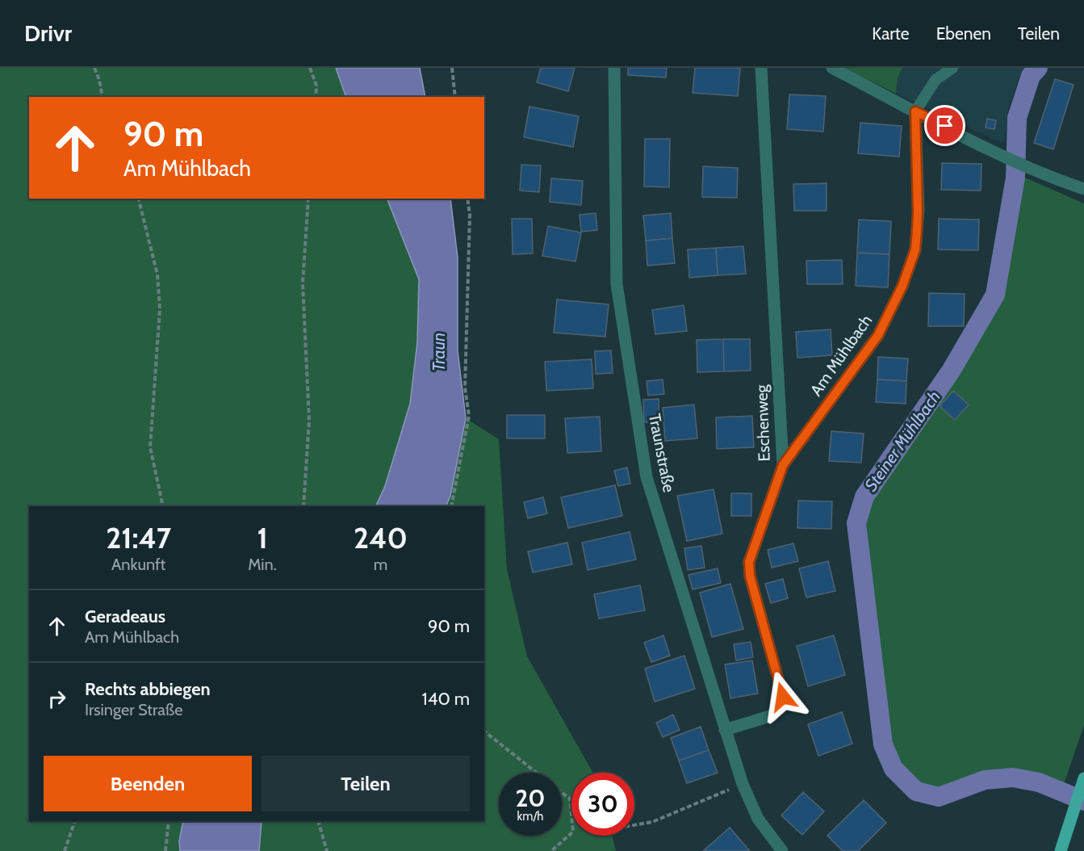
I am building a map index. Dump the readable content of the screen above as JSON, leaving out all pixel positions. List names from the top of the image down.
{
  "streets": {
    "street": ["Am Mühlbach", "Eschenweg", "Traunstraße"]
  },
  "crossings": [
    ["Am Mühlbach", "Eschenweg"],
    ["Eschenweg", "Traunstraße"]
  ],
  "water": ["Traun", "Steiner Mühlbach"],
  "page": {
    "header": "Drivr",
    "nav": ["Karte", "Ebenen", "Teilen"],
    "turn": ["90 m", "Am Mühlbach"],
    "eta": [
      "21:47",
      "Ankunft",
      "1",
      "Min.",
      "240",
      "m"
    ],
    "list": [
      {
        "name": "Geradeaus",
        "note": "Am Mühlbach",
        "value": "90 m"
      },
      {
        "name": "Rechts abbiegen",
        "note": "Irsinger Straße",
        "value": "140 m"
      }
    ],
    "buttons": ["Beenden", "Teilen"],
    "speed": "20 km/h",
    "limit": "30"
  }
}
